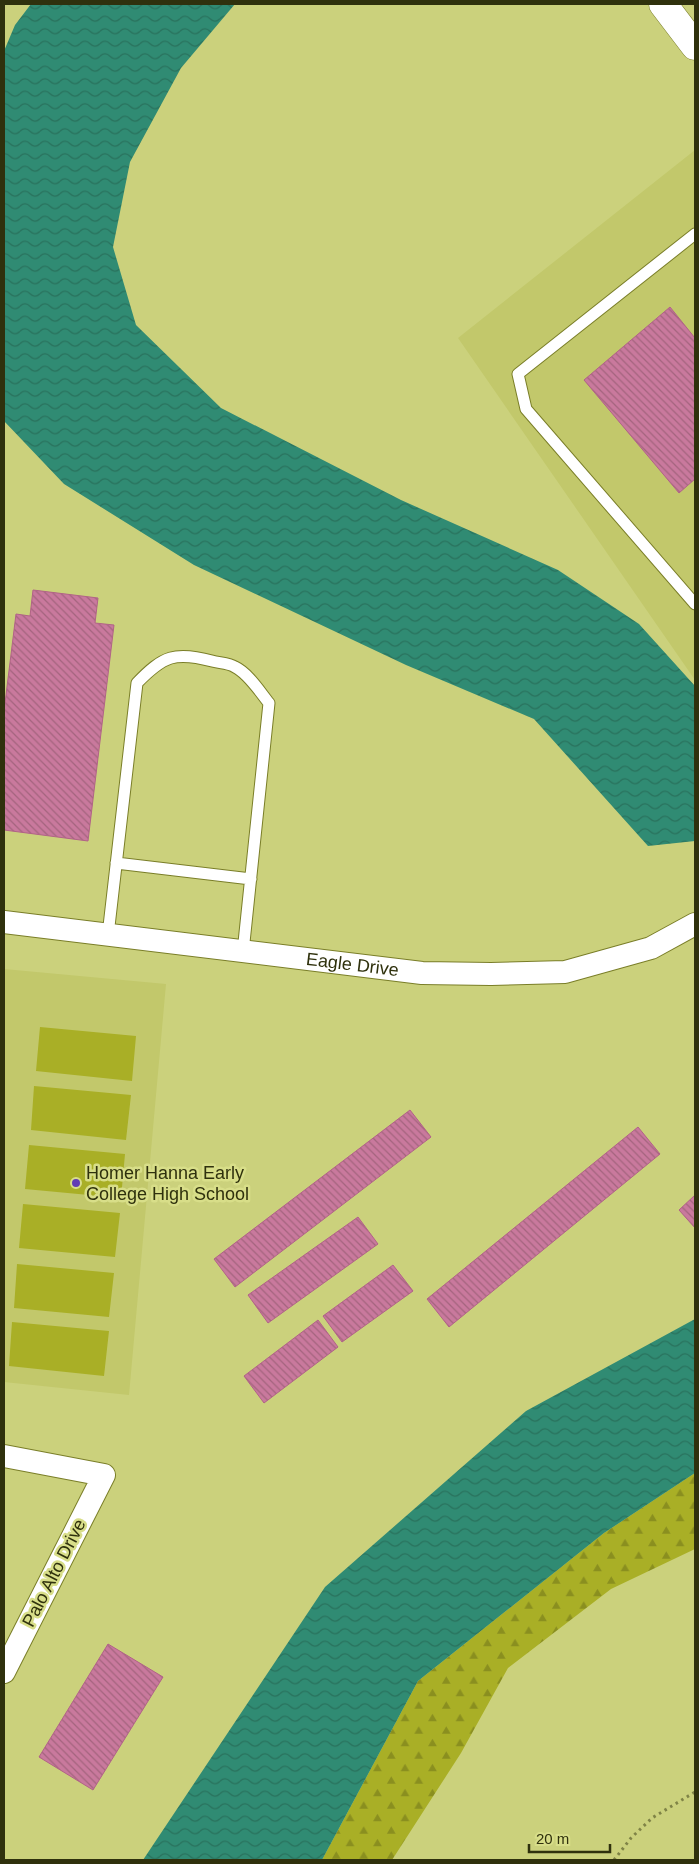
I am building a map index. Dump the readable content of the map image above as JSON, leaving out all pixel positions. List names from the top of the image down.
{
  "streets": {
    "street": ["Eagle Drive", "Palo Alto Drive"]
  },
  "places": ["Homer Hanna Early College High School"],
  "scale_bar": "20 m"
}
